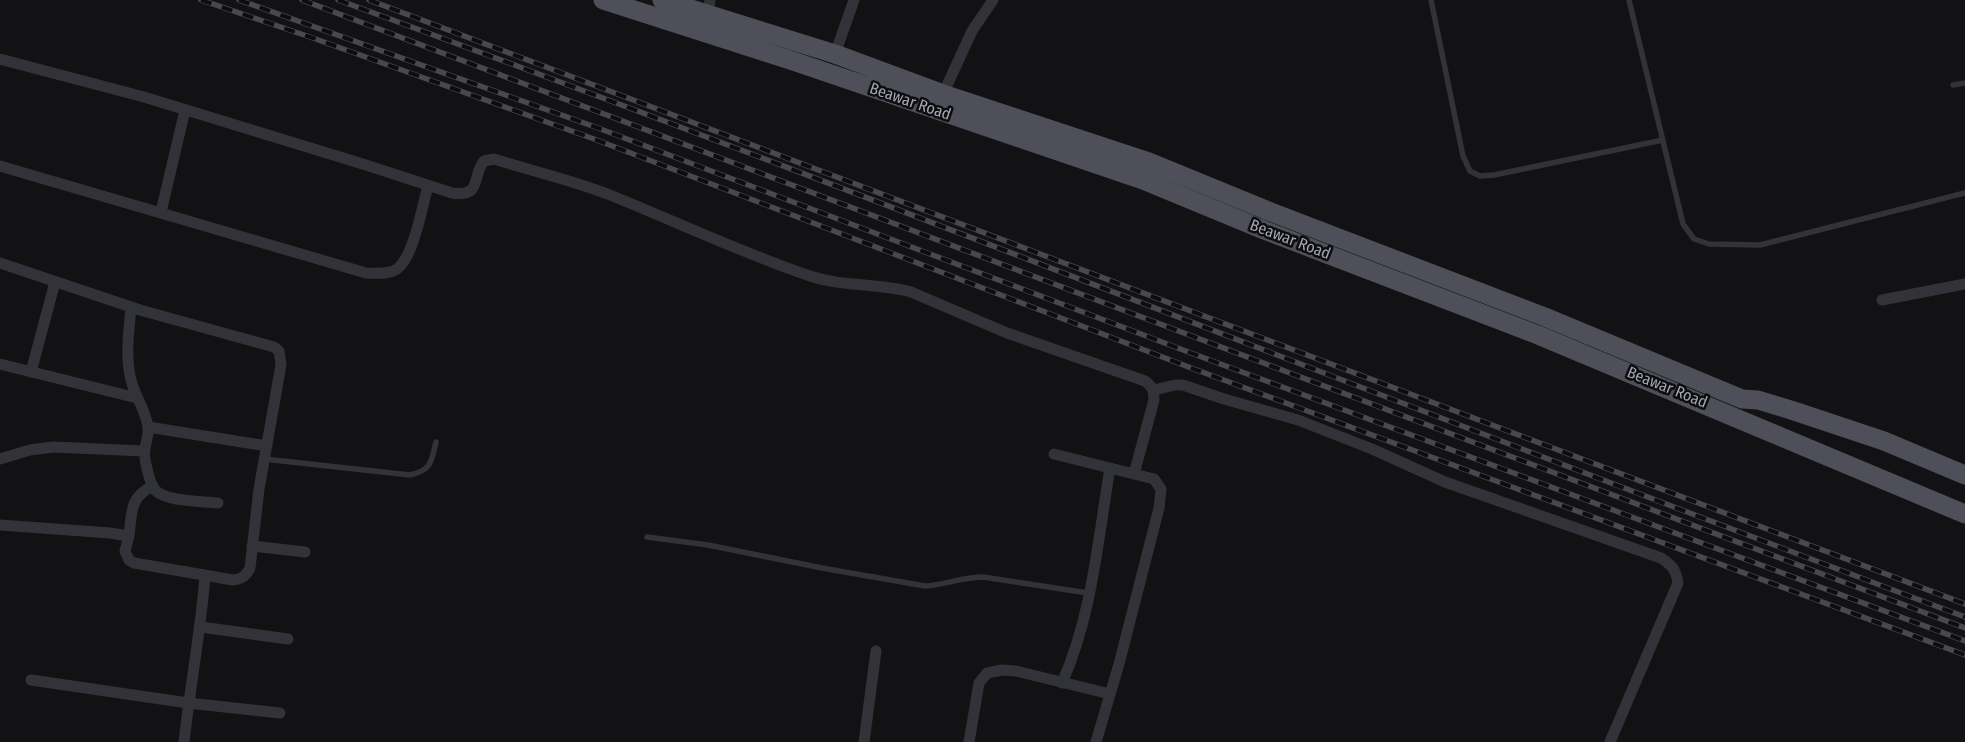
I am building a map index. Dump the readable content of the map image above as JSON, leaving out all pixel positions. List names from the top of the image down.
{
  "streets": {
    "main road": ["Beawar Road"]
  }
}
